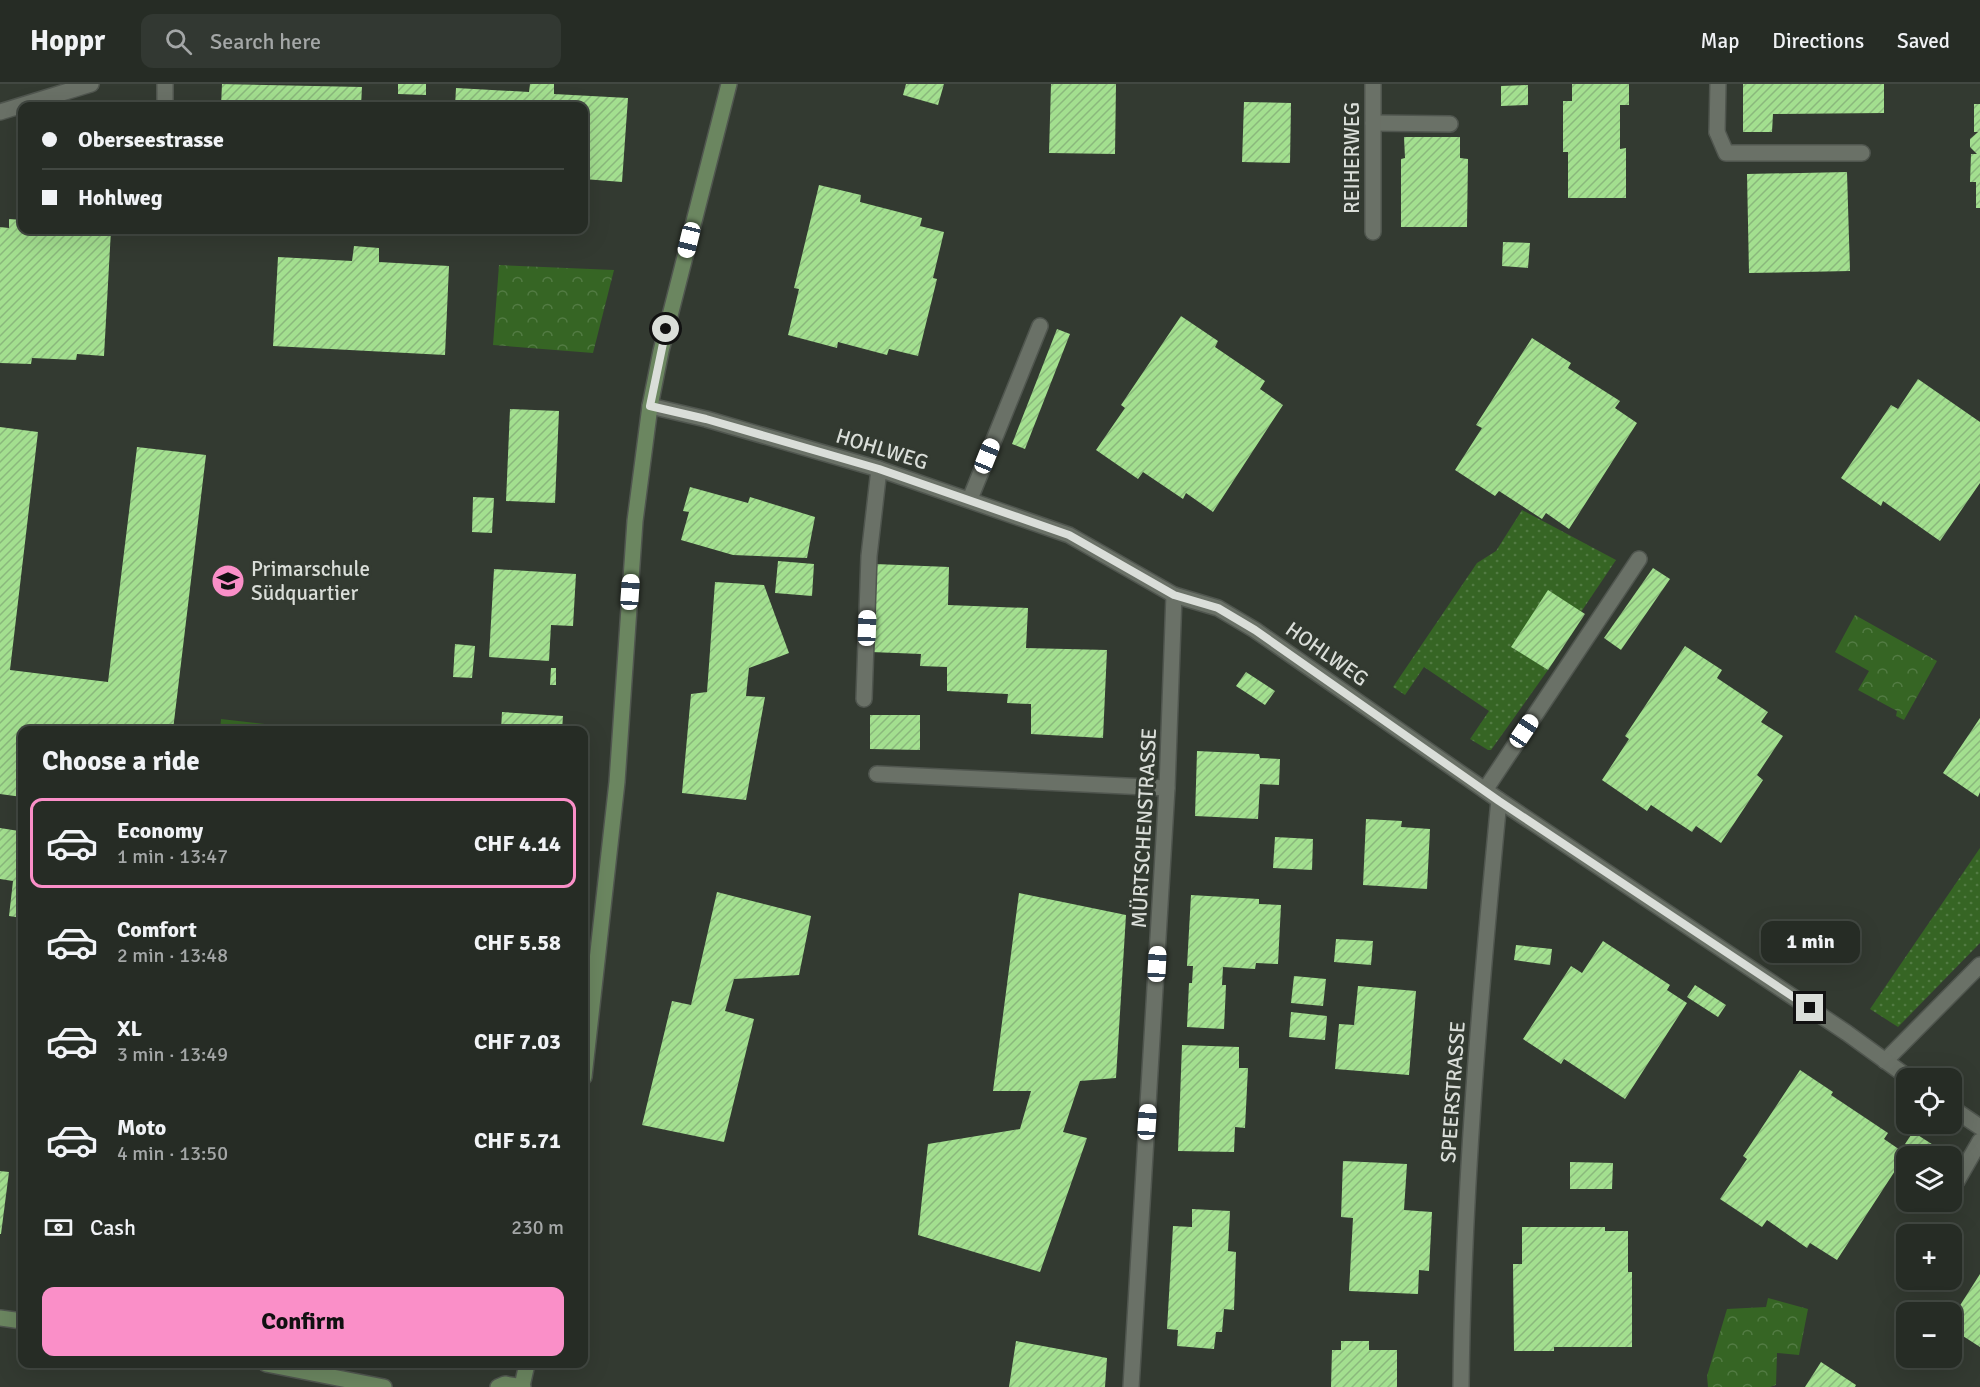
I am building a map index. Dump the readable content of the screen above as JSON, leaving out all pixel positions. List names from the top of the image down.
{
  "streets": {
    "street": [
      "REIHERWEG",
      "HOHLWEG",
      "MÜRTSCHENSTRASSE",
      "SPEERSTRASSE"
    ]
  },
  "crossings": [
    ["HOHLWEG", "MÜRTSCHENSTRASSE"],
    ["HOHLWEG", "SPEERSTRASSE"]
  ],
  "places": {
    "school or university": ["Primarschule Südquartier"]
  },
  "page": {
    "header": "Hoppr",
    "search": "Search here",
    "nav": ["Map", "Directions", "Saved"],
    "banner": ["Oberseestrasse", "Hohlweg"],
    "heading": "Choose a ride",
    "list": [
      {
        "name": "Economy",
        "note": "1 min · 13:47",
        "value": "CHF 4.14"
      },
      {
        "name": "Comfort",
        "note": "2 min · 13:48",
        "value": "CHF 5.58"
      },
      {
        "name": "XL",
        "note": "3 min · 13:49",
        "value": "CHF 7.03"
      },
      {
        "name": "Moto",
        "note": "4 min · 13:50",
        "value": "CHF 5.71"
      }
    ],
    "bubble": "1 min",
    "map_buttons": ["+", "−"],
    "pay": ["Cash", "230 m"],
    "buttons": "Confirm"
  }
}
